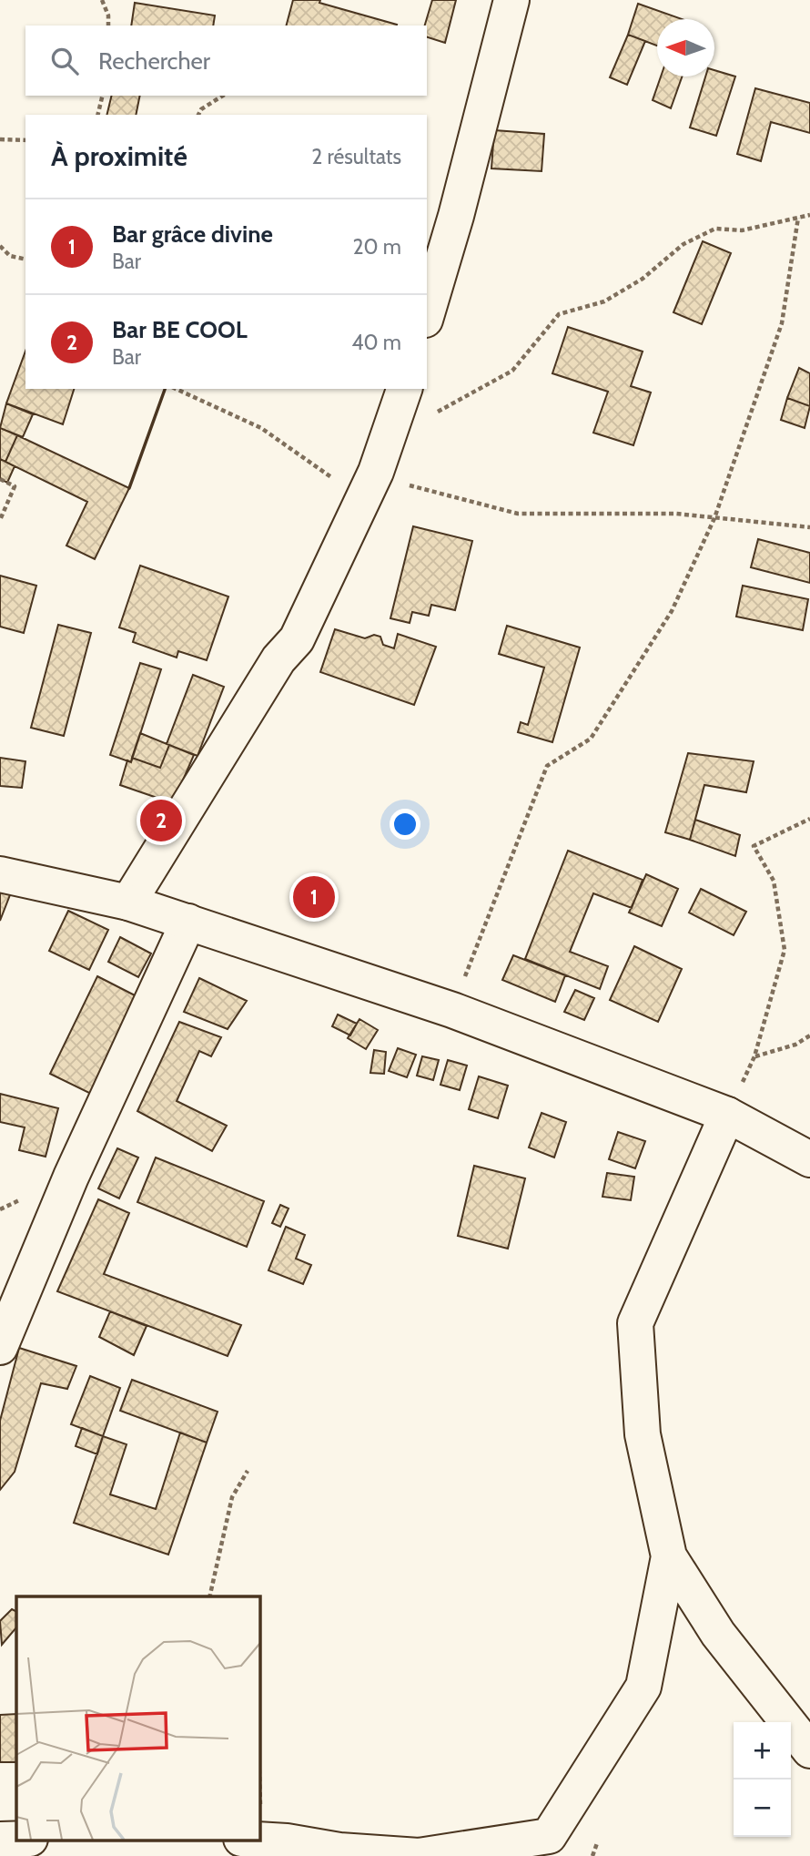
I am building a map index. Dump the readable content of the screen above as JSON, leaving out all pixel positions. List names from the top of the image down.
{
  "north": "left",
  "page": {
    "search": "Rechercher",
    "heading": ["À proximité", "2 résultats"],
    "list": [
      {
        "mark": "1",
        "name": "Bar grâce divine",
        "note": "Bar",
        "value": "20 m"
      },
      {
        "mark": "2",
        "name": "Bar BE COOL",
        "note": "Bar",
        "value": "40 m"
      }
    ],
    "pins": ["2", "1"],
    "map_buttons": ["+", "−"]
  }
}
